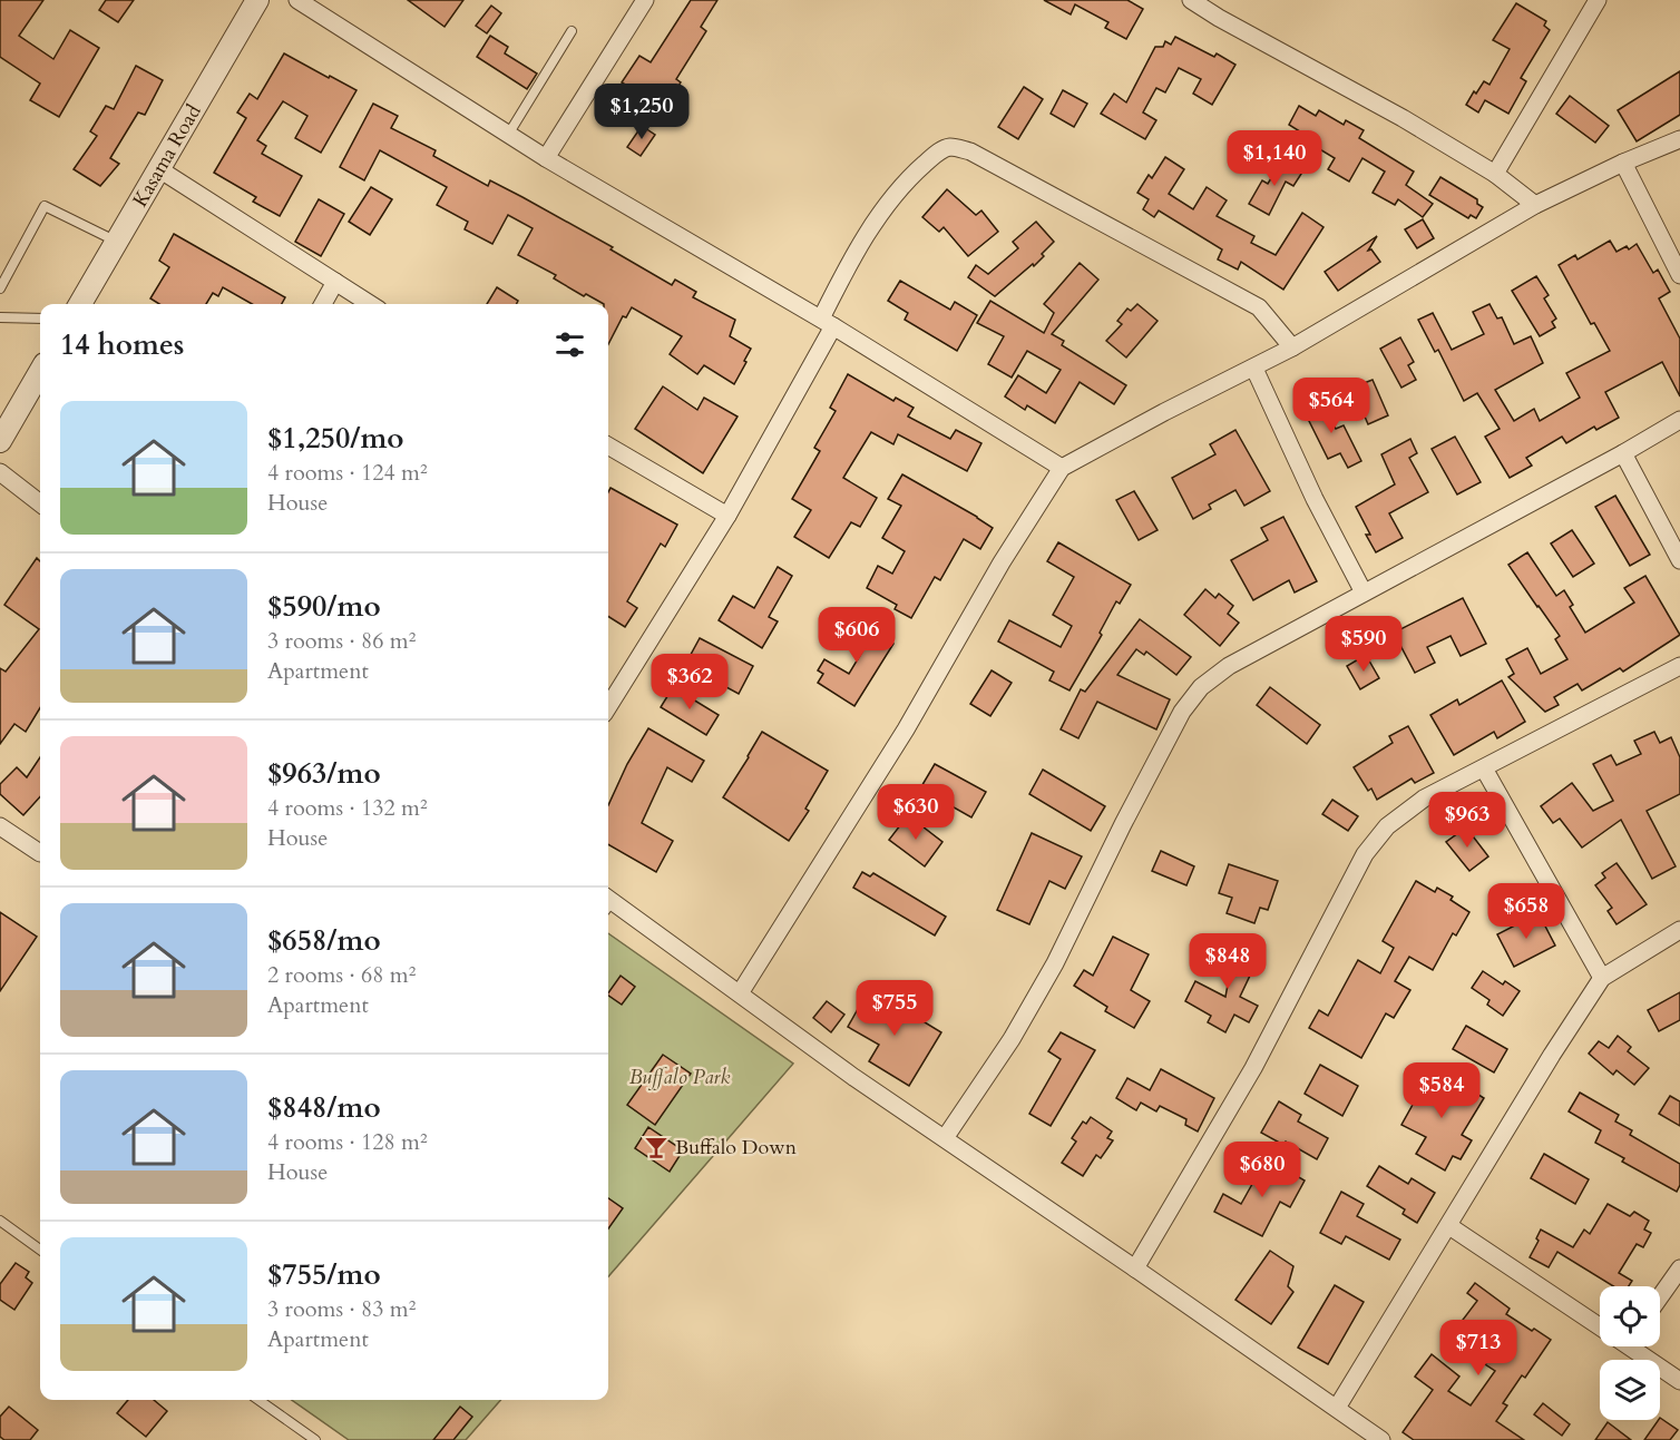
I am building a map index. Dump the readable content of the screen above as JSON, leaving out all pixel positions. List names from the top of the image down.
{
  "streets": {
    "street": ["Kasama Road"]
  },
  "parks": ["Buffalo Park"],
  "places": {
    "bar": ["Buffalo Down"]
  },
  "page": {
    "price": [
      "$1,250",
      "$1,140",
      "$564",
      "$606",
      "$590",
      "$362",
      "$630",
      "$963",
      "$658",
      "$848",
      "$755",
      "$584",
      "$680",
      "$713"
    ],
    "heading": "14 homes",
    "list": [
      {
        "name": "$1,250/mo",
        "note": "4 rooms · 124 m² · House"
      },
      {
        "name": "$590/mo",
        "note": "3 rooms · 86 m² · Apartment"
      },
      {
        "name": "$963/mo",
        "note": "4 rooms · 132 m² · House"
      },
      {
        "name": "$658/mo",
        "note": "2 rooms · 68 m² · Apartment"
      },
      {
        "name": "$848/mo",
        "note": "4 rooms · 128 m² · House"
      },
      {
        "name": "$755/mo",
        "note": "3 rooms · 83 m² · Apartment"
      }
    ]
  }
}
